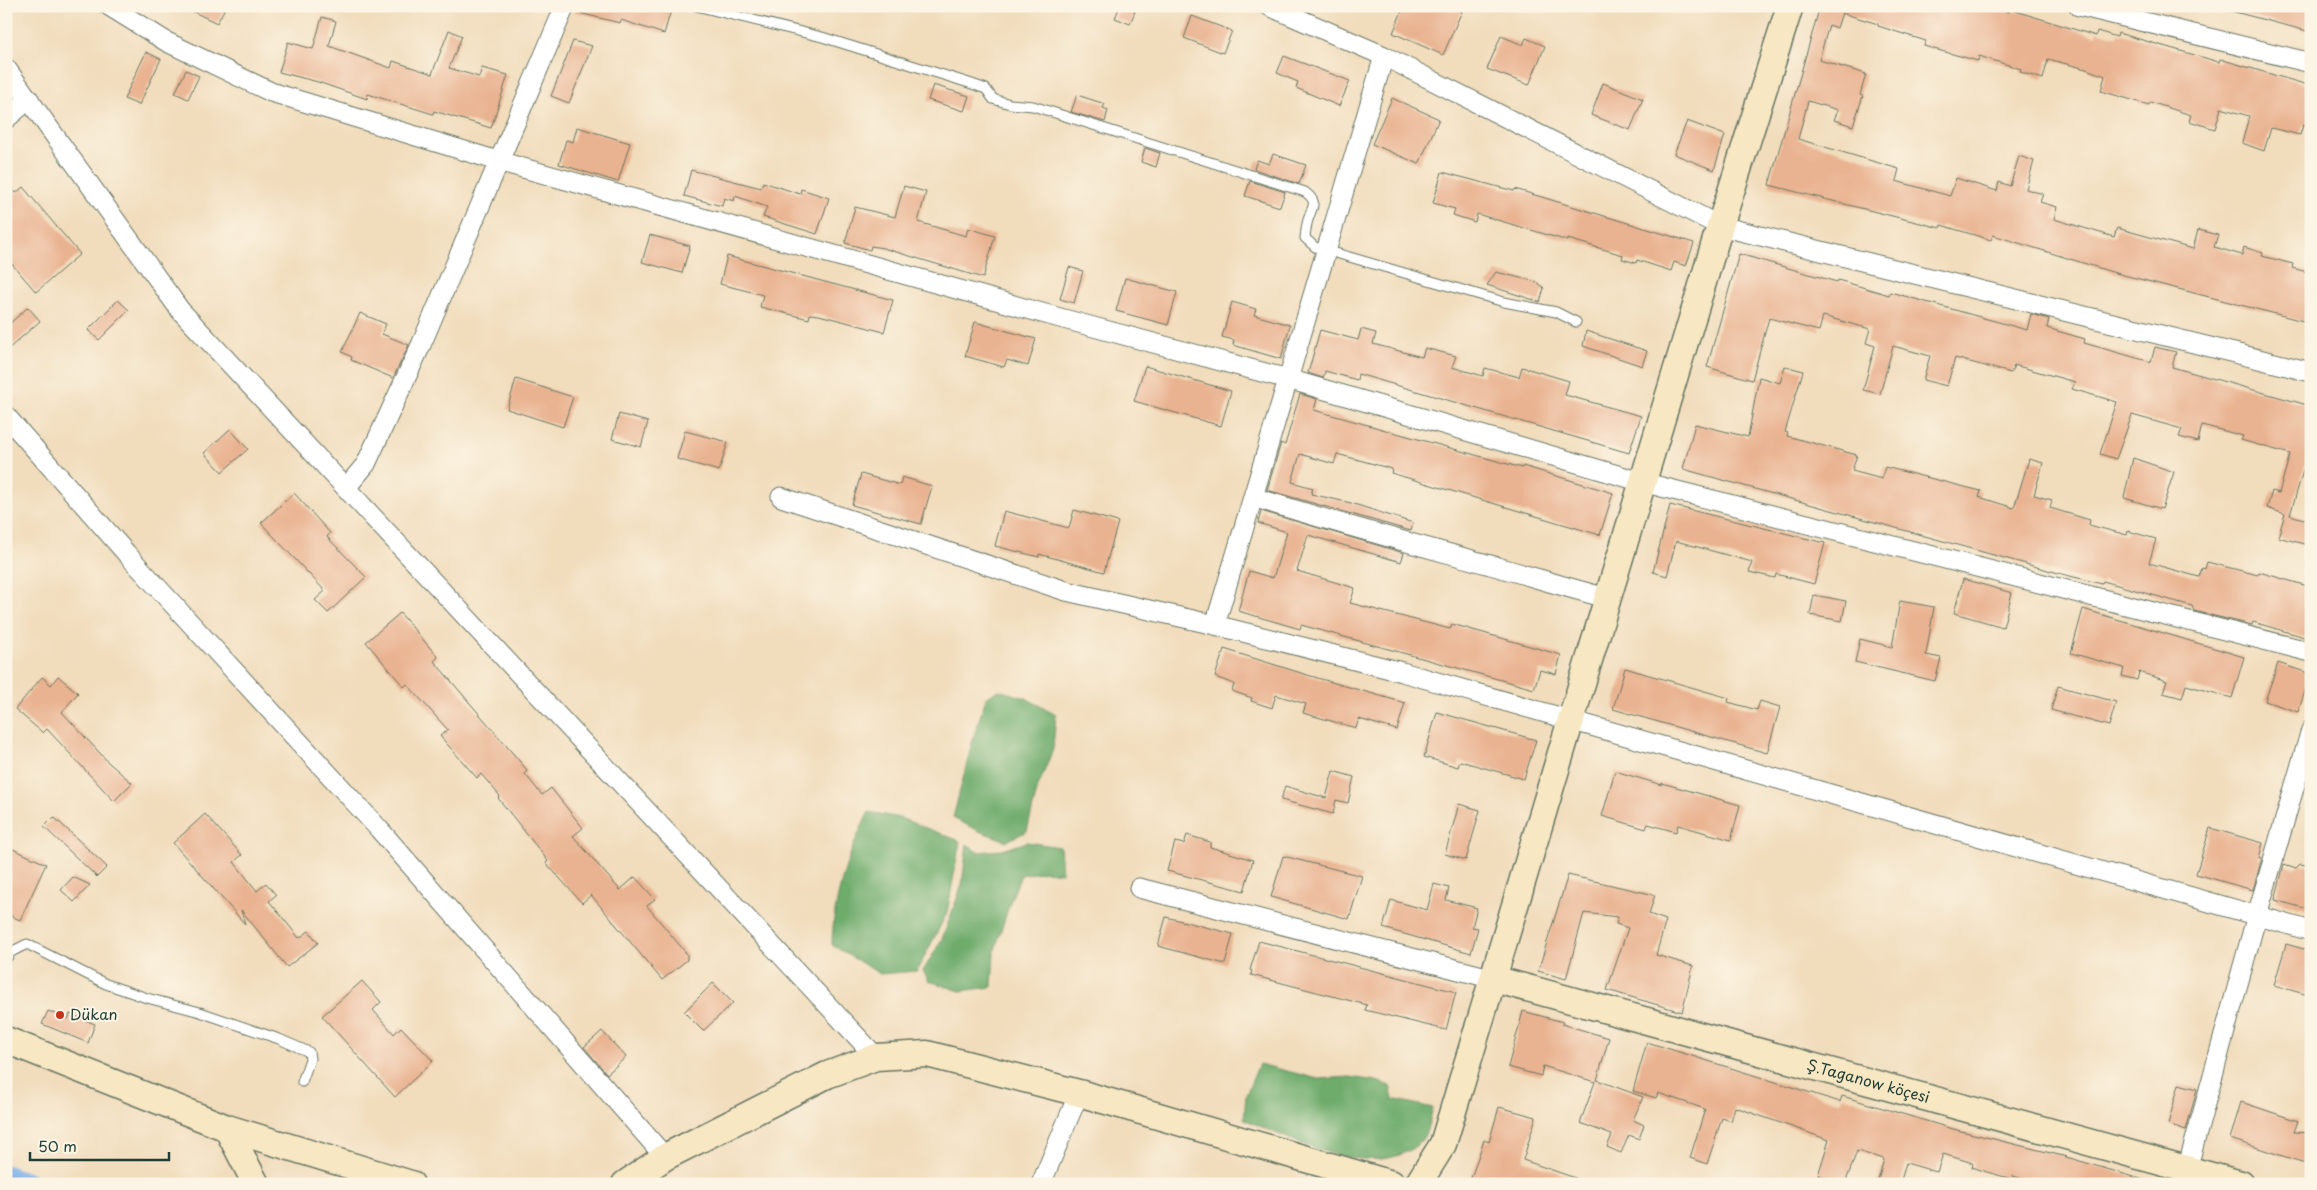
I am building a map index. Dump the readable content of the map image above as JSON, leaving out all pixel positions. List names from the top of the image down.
{
  "streets": {
    "street": ["Ş.Taganow köçesi"]
  },
  "places": ["Dükan"],
  "scale_bar": "50 m"
}
